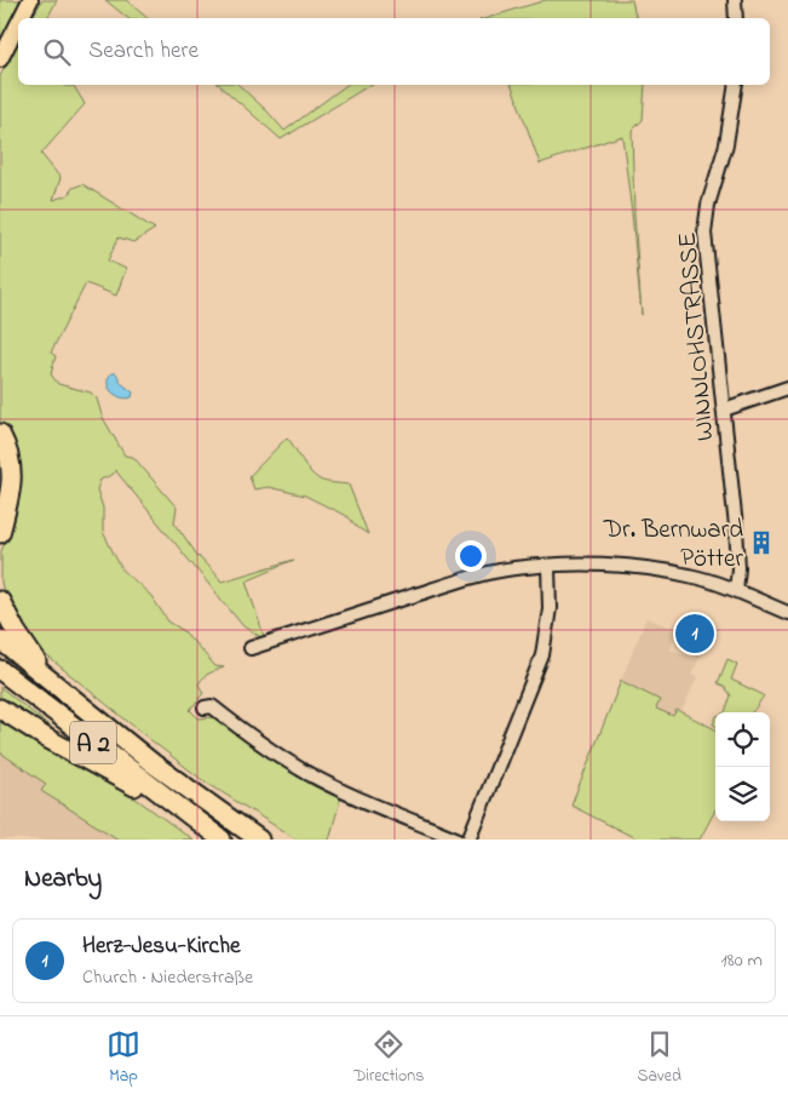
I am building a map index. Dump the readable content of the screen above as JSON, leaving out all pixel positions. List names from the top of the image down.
{
  "streets": {
    "highway": ["A 2"],
    "street": ["WINNLOHSTRASSE"]
  },
  "places": {
    "building": ["Dr. Bernward Pötter"]
  },
  "page": {
    "search": "Search here",
    "pins": "1",
    "heading": "Nearby",
    "list": [
      {
        "mark": "1",
        "name": "Herz-Jesu-Kirche",
        "note": "Church · Niederstraße",
        "value": "180 m"
      }
    ],
    "nav": ["Map", "Directions", "Saved"]
  }
}
